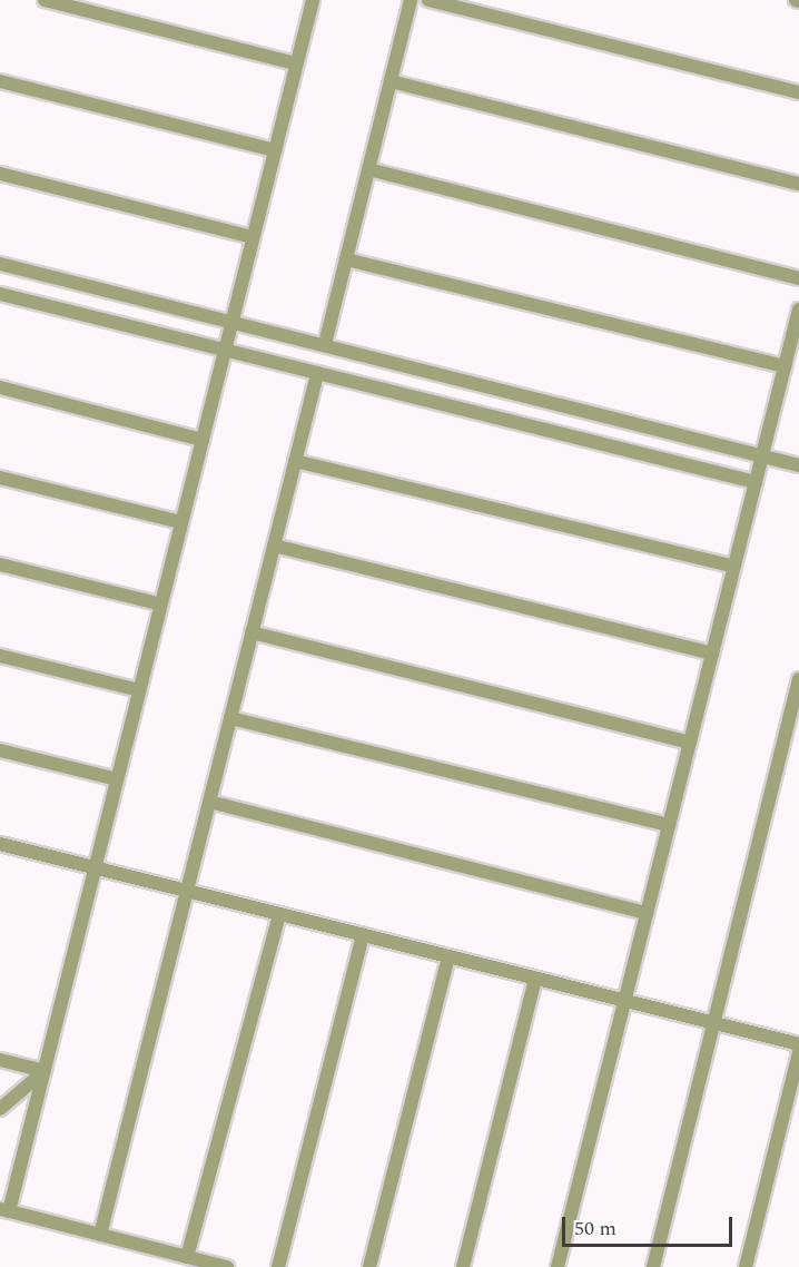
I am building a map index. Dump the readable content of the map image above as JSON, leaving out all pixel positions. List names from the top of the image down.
{
  "scale_bar": "50 m"
}
